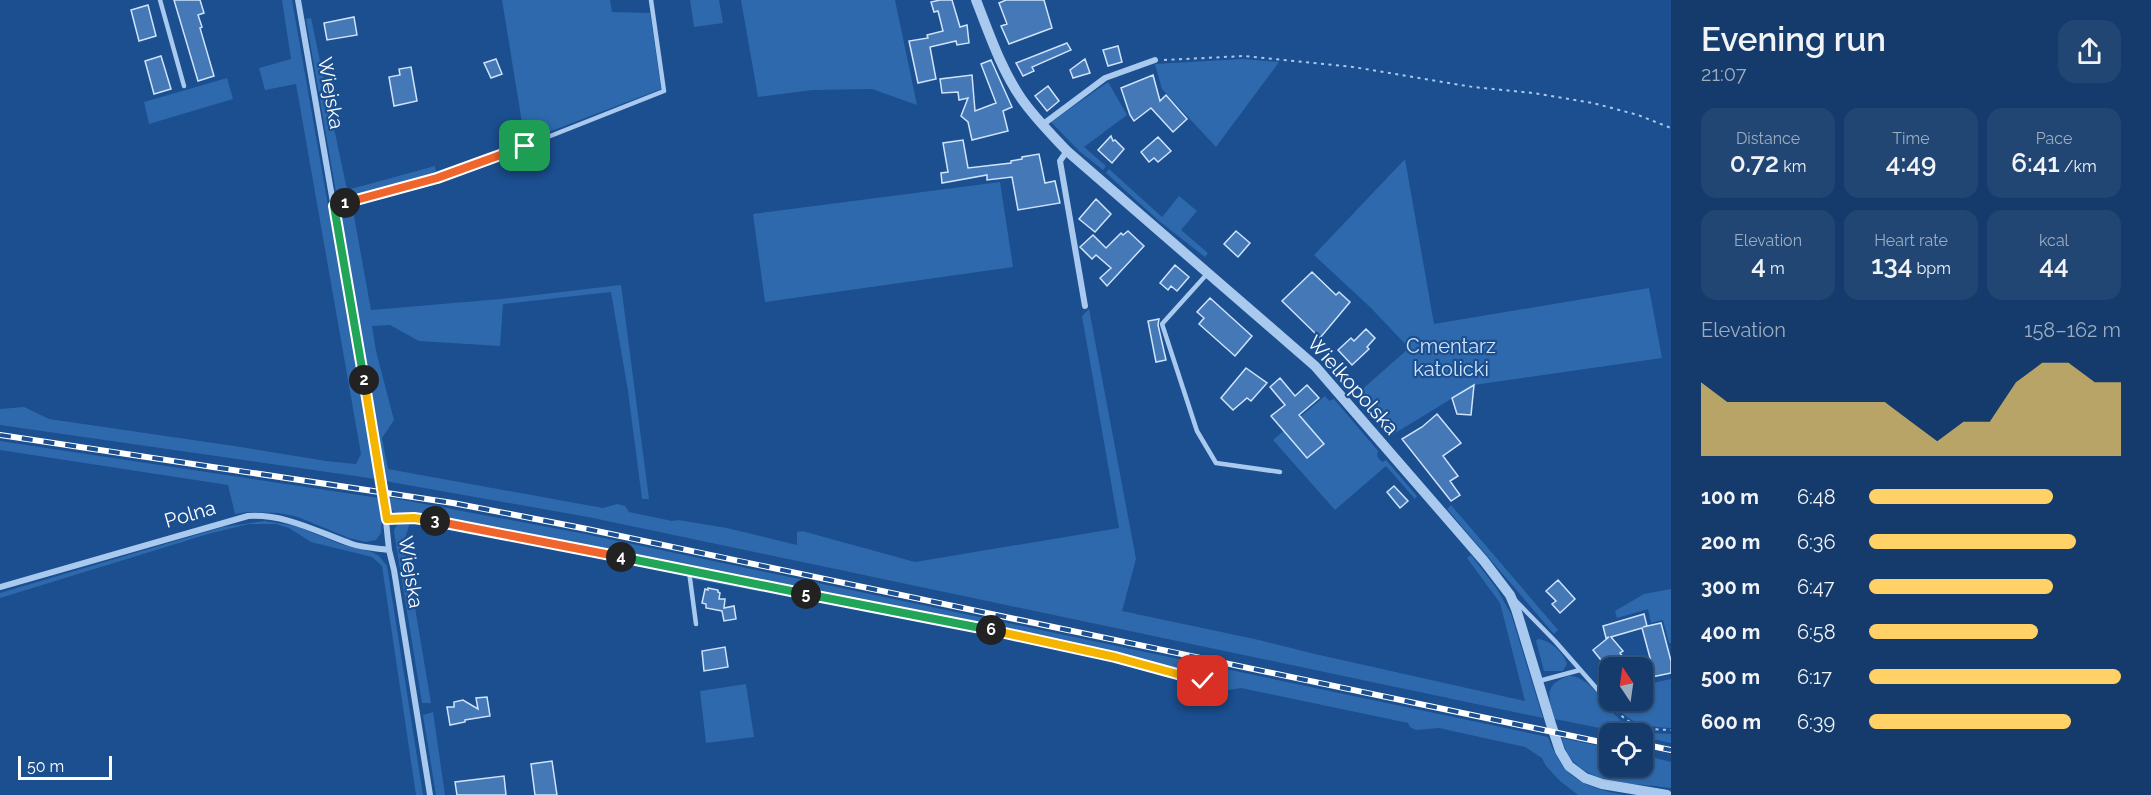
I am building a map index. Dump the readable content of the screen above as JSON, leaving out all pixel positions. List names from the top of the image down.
{
  "streets": {
    "street": ["Wiejska", "Wielkopolska", "Polna"]
  },
  "crossings": [
    ["Wiejska", "Polna"]
  ],
  "parks": ["Cmentarz katolicki"],
  "scale_bar": "50 m",
  "north": "top",
  "page": {
    "heading": ["Evening run", "21:07"],
    "stats": [
      ["Distance", "0.72 km"],
      ["Time", "4:49"],
      ["Pace", "6:41 /km"],
      ["Elevation", "4 m"],
      ["Heart rate", "134 bpm"],
      ["kcal", "44"]
    ],
    "pins": [
      "1",
      "2",
      "3",
      "4",
      "5",
      "6"
    ],
    "chart": ["Elevation", "158–162 m"],
    "list": [
      {
        "name": "100 m",
        "note": "6:48"
      },
      {
        "name": "200 m",
        "note": "6:36"
      },
      {
        "name": "300 m",
        "note": "6:47"
      },
      {
        "name": "400 m",
        "note": "6:58"
      },
      {
        "name": "500 m",
        "note": "6:17"
      },
      {
        "name": "600 m",
        "note": "6:39"
      }
    ],
    "scale": "50 m"
  }
}
